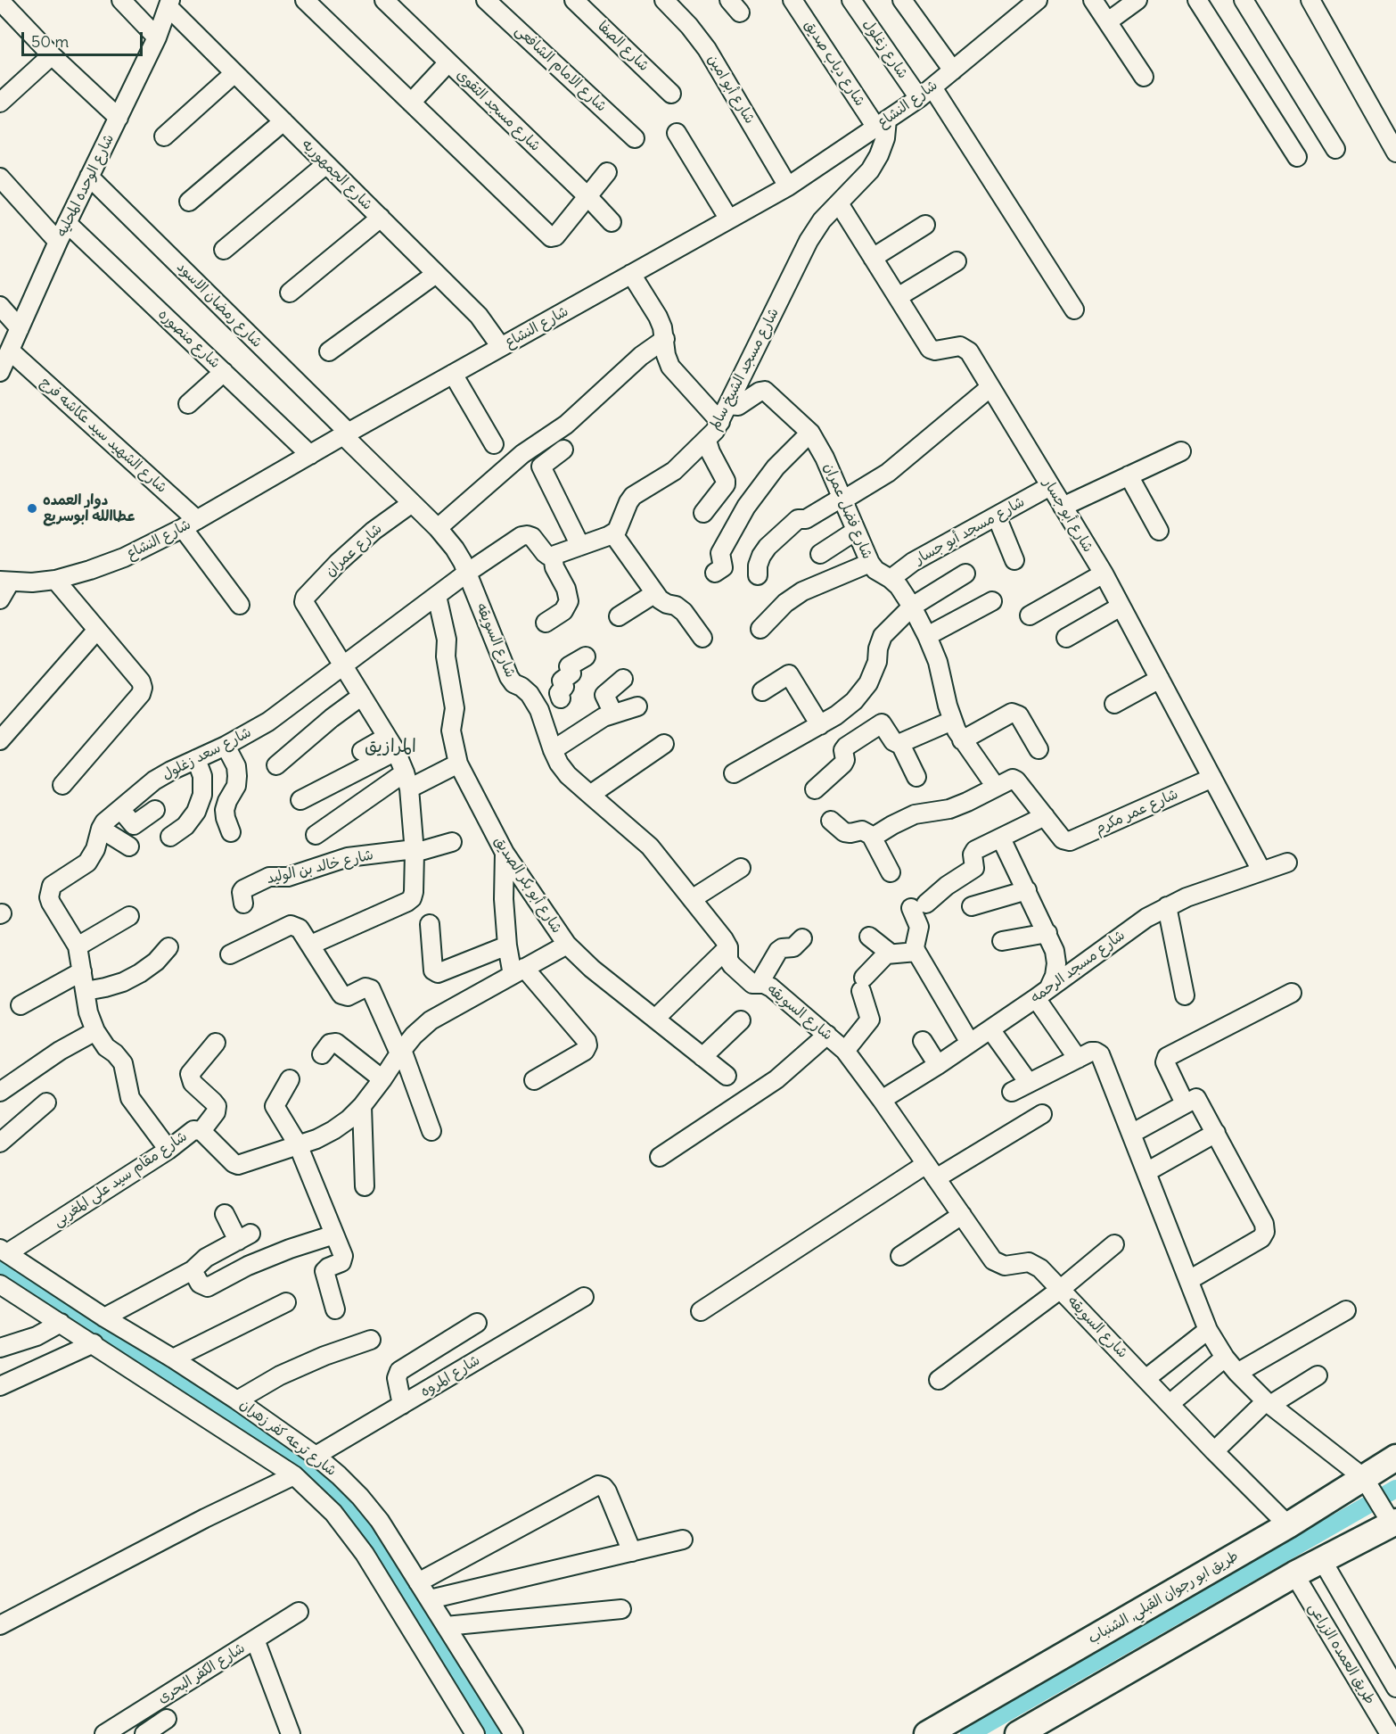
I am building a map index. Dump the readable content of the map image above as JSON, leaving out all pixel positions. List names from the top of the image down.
{
  "streets": {
    "street": [
      "شارع الصفا",
      "شارع زغلول",
      "شارع دياب صديق",
      "شارع الامام الشافعى",
      "شارع أبو امين",
      "شارع النشاع",
      "شارع مسجد التقوى",
      "شارع الجمهوريه",
      "شارع الوحده المحليه",
      "شارع رمضان الاسود",
      "شارع منصوره",
      "شارع مسجد الشيخ سالم",
      "شارع الشهيد سيد عكاشه فرج",
      "شارع فضل عمران",
      "شارع أبو جسار",
      "شارع مسجد أبو جسار",
      "شارع عمران",
      "شارع السويقه",
      "شارع سعد زغلول",
      "شارع عمر مكرم",
      "شارع خالد بن الوليد",
      "شارع أبو بكر الصديق",
      "شارع مسجد الرحمه",
      "شارع مقام سيد على المغربى",
      "شارع المروه",
      "شارع ترعه كفر زهران",
      "طريق ابو رجوان القبلي, الشنباب",
      "طريق العمده الزراعى",
      "شارع الكفر البحرى"
    ]
  },
  "crossings": [
    ["شارع زغلول", "شارع النشاع"],
    ["شارع دياب صديق", "شارع النشاع"],
    ["شارع دياب صديق", "شارع مسجد الشيخ سالم"],
    ["شارع أبو امين", "شارع النشاع"],
    ["شارع النشاع", "شارع الجمهوريه"],
    ["شارع النشاع", "شارع رمضان الاسود"],
    ["شارع النشاع", "شارع منصوره"],
    ["شارع النشاع", "شارع مسجد الشيخ سالم"],
    ["شارع النشاع", "شارع الشهيد سيد عكاشه فرج"],
    ["شارع النشاع", "شارع السويقه"],
    ["شارع الجمهوريه", "شارع الوحده المحليه"],
    ["شارع الوحده المحليه", "شارع رمضان الاسود"],
    ["شارع الوحده المحليه", "شارع منصوره"],
    ["شارع الوحده المحليه", "شارع الشهيد سيد عكاشه فرج"],
    ["شارع رمضان الاسود", "شارع السويقه"],
    ["شارع مسجد الشيخ سالم", "شارع فضل عمران"],
    ["شارع مسجد الشيخ سالم", "شارع أبو جسار"],
    ["شارع فضل عمران", "شارع مسجد أبو جسار"],
    ["شارع أبو جسار", "شارع مسجد أبو جسار"],
    ["شارع أبو جسار", "شارع عمر مكرم"],
    ["شارع أبو جسار", "شارع مسجد الرحمه"],
    ["شارع عمران", "شارع السويقه"],
    ["شارع عمران", "شارع سعد زغلول"],
    ["شارع السويقه", "شارع سعد زغلول"],
    ["شارع السويقه", "شارع مسجد الرحمه"],
    ["شارع السويقه", "طريق ابو رجوان القبلي, الشنباب"],
    ["شارع سعد زغلول", "شارع أبو بكر الصديق"],
    ["شارع سعد زغلول", "شارع مقام سيد على المغربى"],
    ["شارع أبو بكر الصديق", "شارع مقام سيد على المغربى"],
    ["شارع مقام سيد على المغربى", "شارع ترعه كفر زهران"],
    ["شارع المروه", "شارع ترعه كفر زهران"]
  ],
  "districts": ["المرازيق"],
  "places": ["دوار العمده عطاالله ابوسريع"],
  "scale_bar": "50 m"
}
